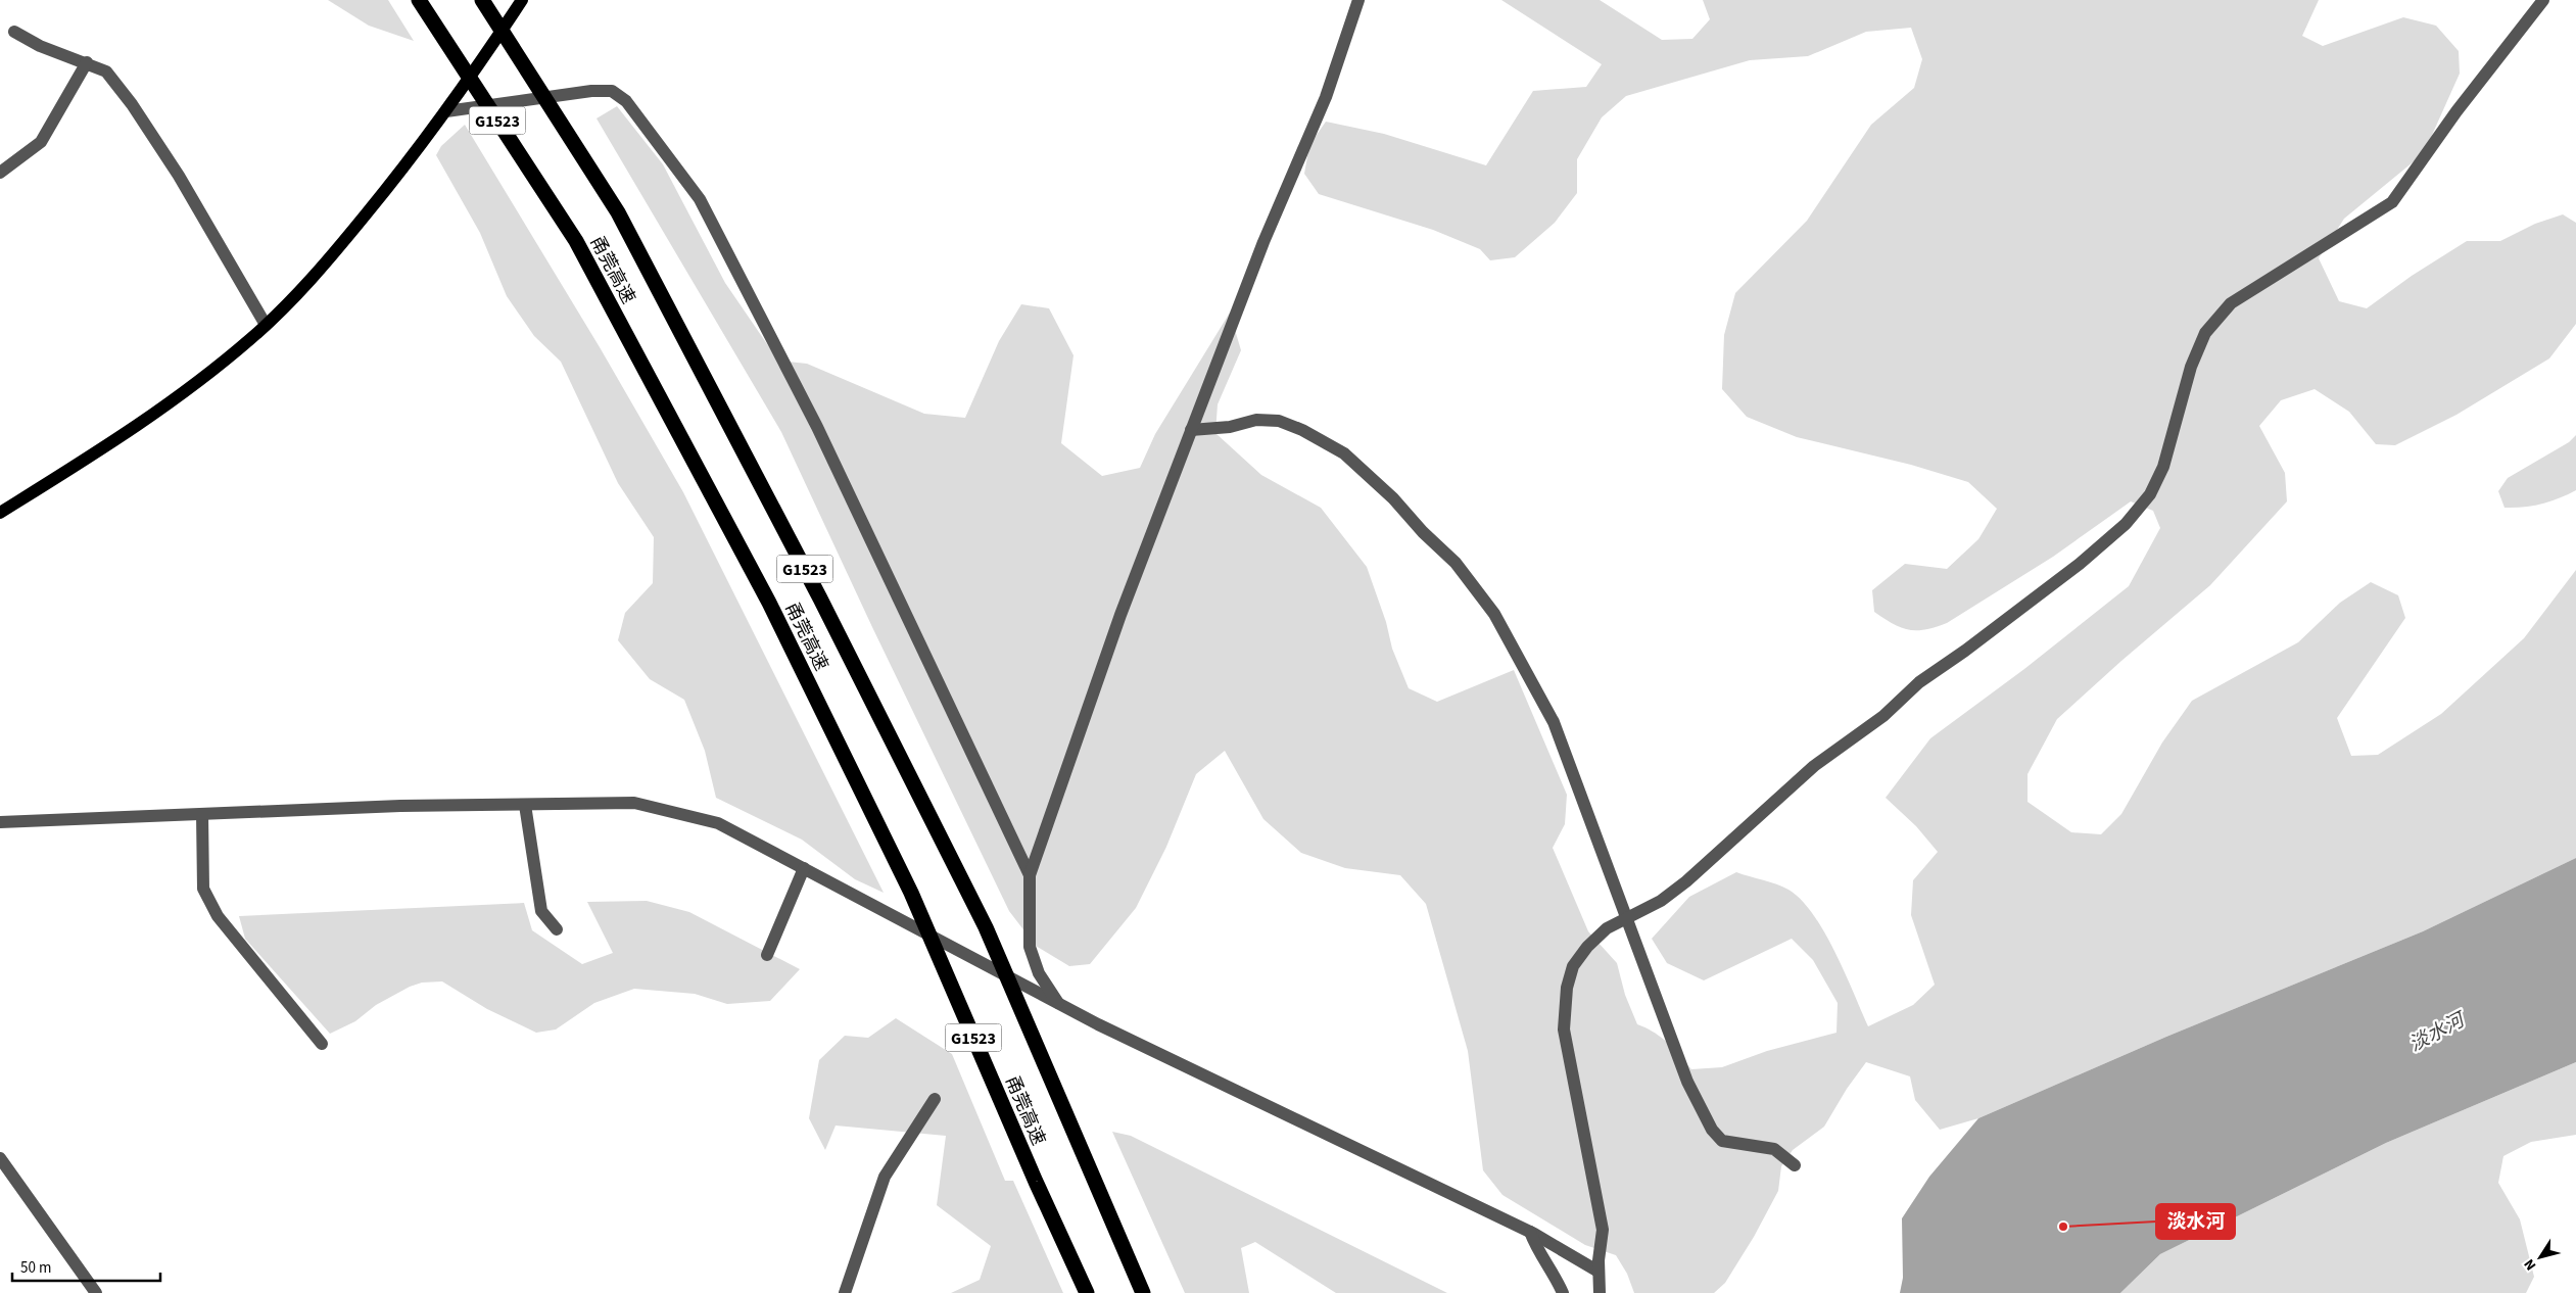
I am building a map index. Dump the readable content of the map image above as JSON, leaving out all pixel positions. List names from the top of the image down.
{
  "streets": {
    "highway": ["G1523", "甬莞高速"]
  },
  "water": ["淡水河"],
  "places": ["淡水河"],
  "scale_bar": "50 m",
  "north": "bottom left"
}
